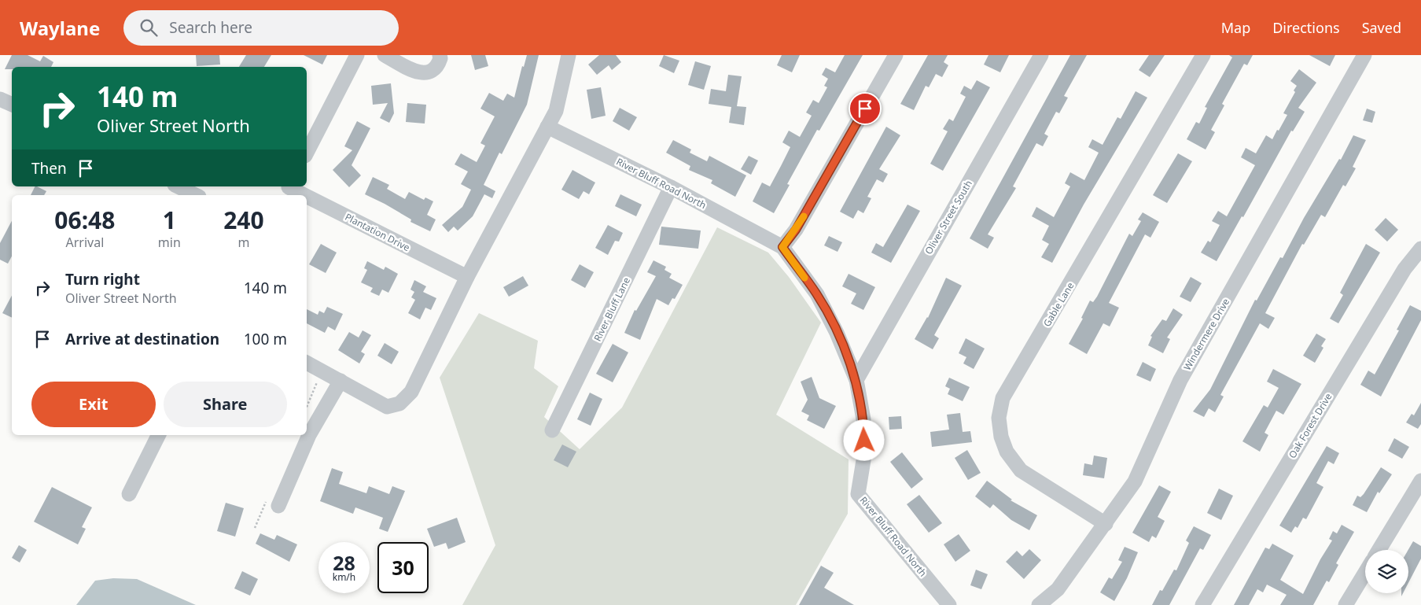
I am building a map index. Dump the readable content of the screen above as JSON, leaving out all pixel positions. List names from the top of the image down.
{
  "streets": {
    "street": [
      "River Bluff Road North",
      "Oliver Street South",
      "Plantation Drive",
      "Gable Lane",
      "River Bluff Lane",
      "Windermere Drive",
      "Oak Forest Drive"
    ]
  },
  "crossings": [
    ["River Bluff Road North", "Oliver Street South"],
    ["River Bluff Road North", "River Bluff Lane"],
    ["Gable Lane", "Windermere Drive"]
  ],
  "page": {
    "header": "Waylane",
    "search": "Search here",
    "nav": ["Map", "Directions", "Saved"],
    "turn": ["140 m", "Oliver Street North"],
    "then": "Then",
    "eta": [
      "06:48",
      "Arrival",
      "1",
      "min",
      "240",
      "m"
    ],
    "list": [
      {
        "name": "Turn right",
        "note": "Oliver Street North",
        "value": "140 m"
      },
      {
        "name": "Arrive at destination",
        "value": "100 m"
      }
    ],
    "buttons": ["Exit", "Share"],
    "speed": "28 km/h",
    "limit": "30"
  }
}
